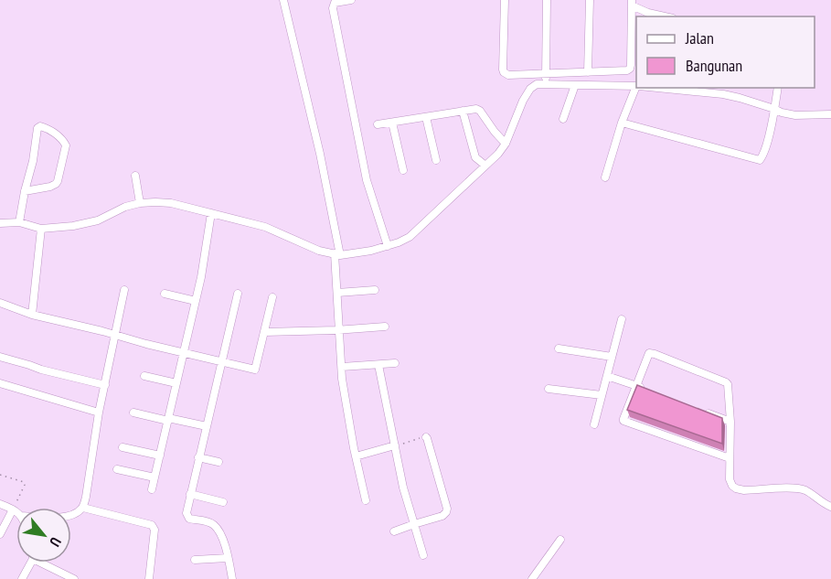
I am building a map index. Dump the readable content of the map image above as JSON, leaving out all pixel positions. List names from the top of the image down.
{
  "legend": ["Jalan", "Bangunan"],
  "north": "bottom right"
}
